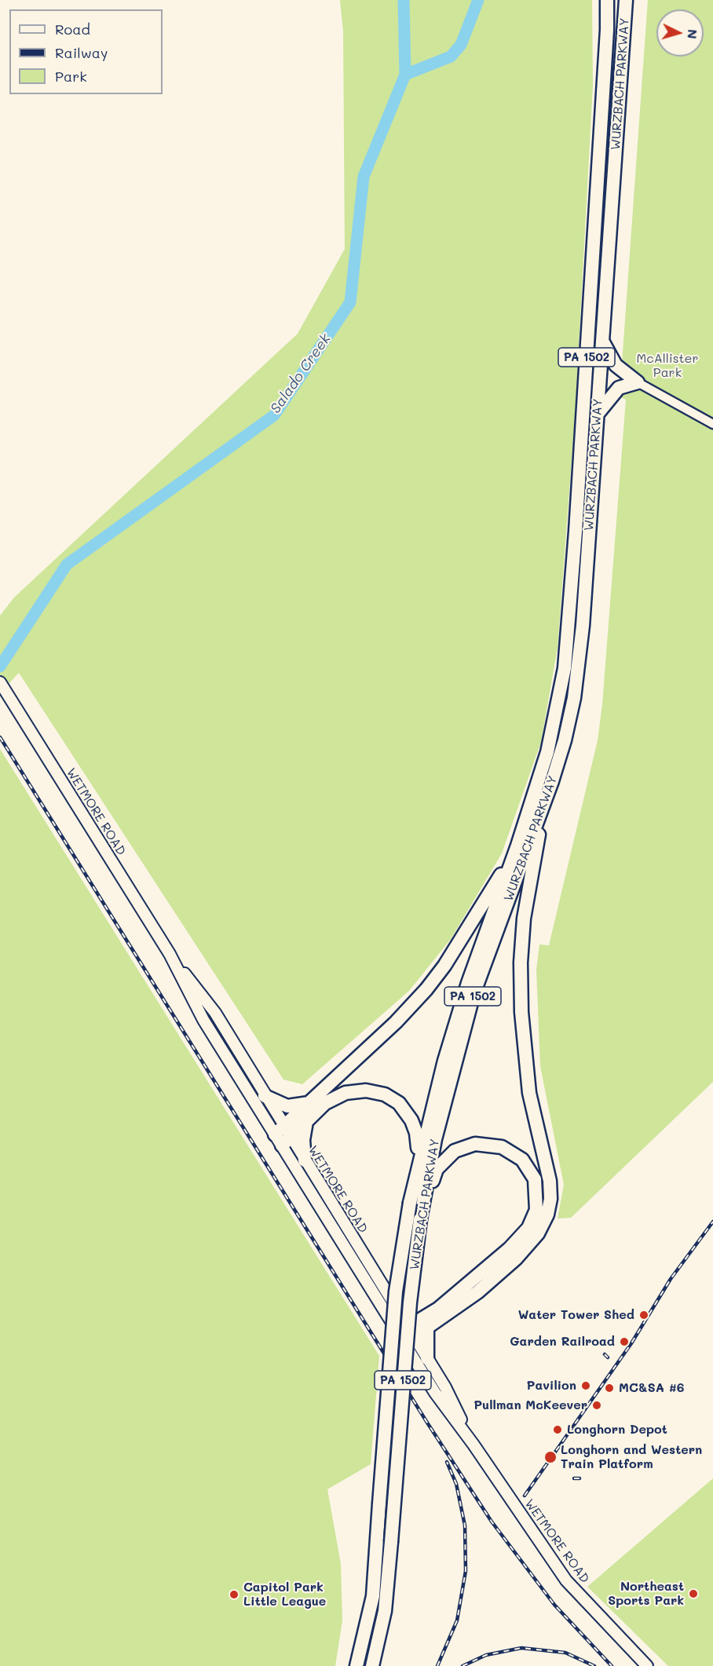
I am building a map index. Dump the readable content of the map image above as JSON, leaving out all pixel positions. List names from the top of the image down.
{
  "streets": {
    "highway": ["WURZBACH PARKWAY", "PA 1502"],
    "main road": ["WETMORE ROAD"]
  },
  "water": ["Salado Creek"],
  "parks": ["McAllister Park"],
  "places": [
    "Water Tower Shed",
    "Garden Railroad",
    "Pavilion",
    "MC&SA #6",
    "Pullman McKeever",
    "Longhorn Depot",
    "Longhorn and Western Train Platform",
    "Northeast Sports Park",
    "Capitol Park Little League"
  ],
  "legend": ["Road", "Railway", "Park"],
  "north": "right"
}
